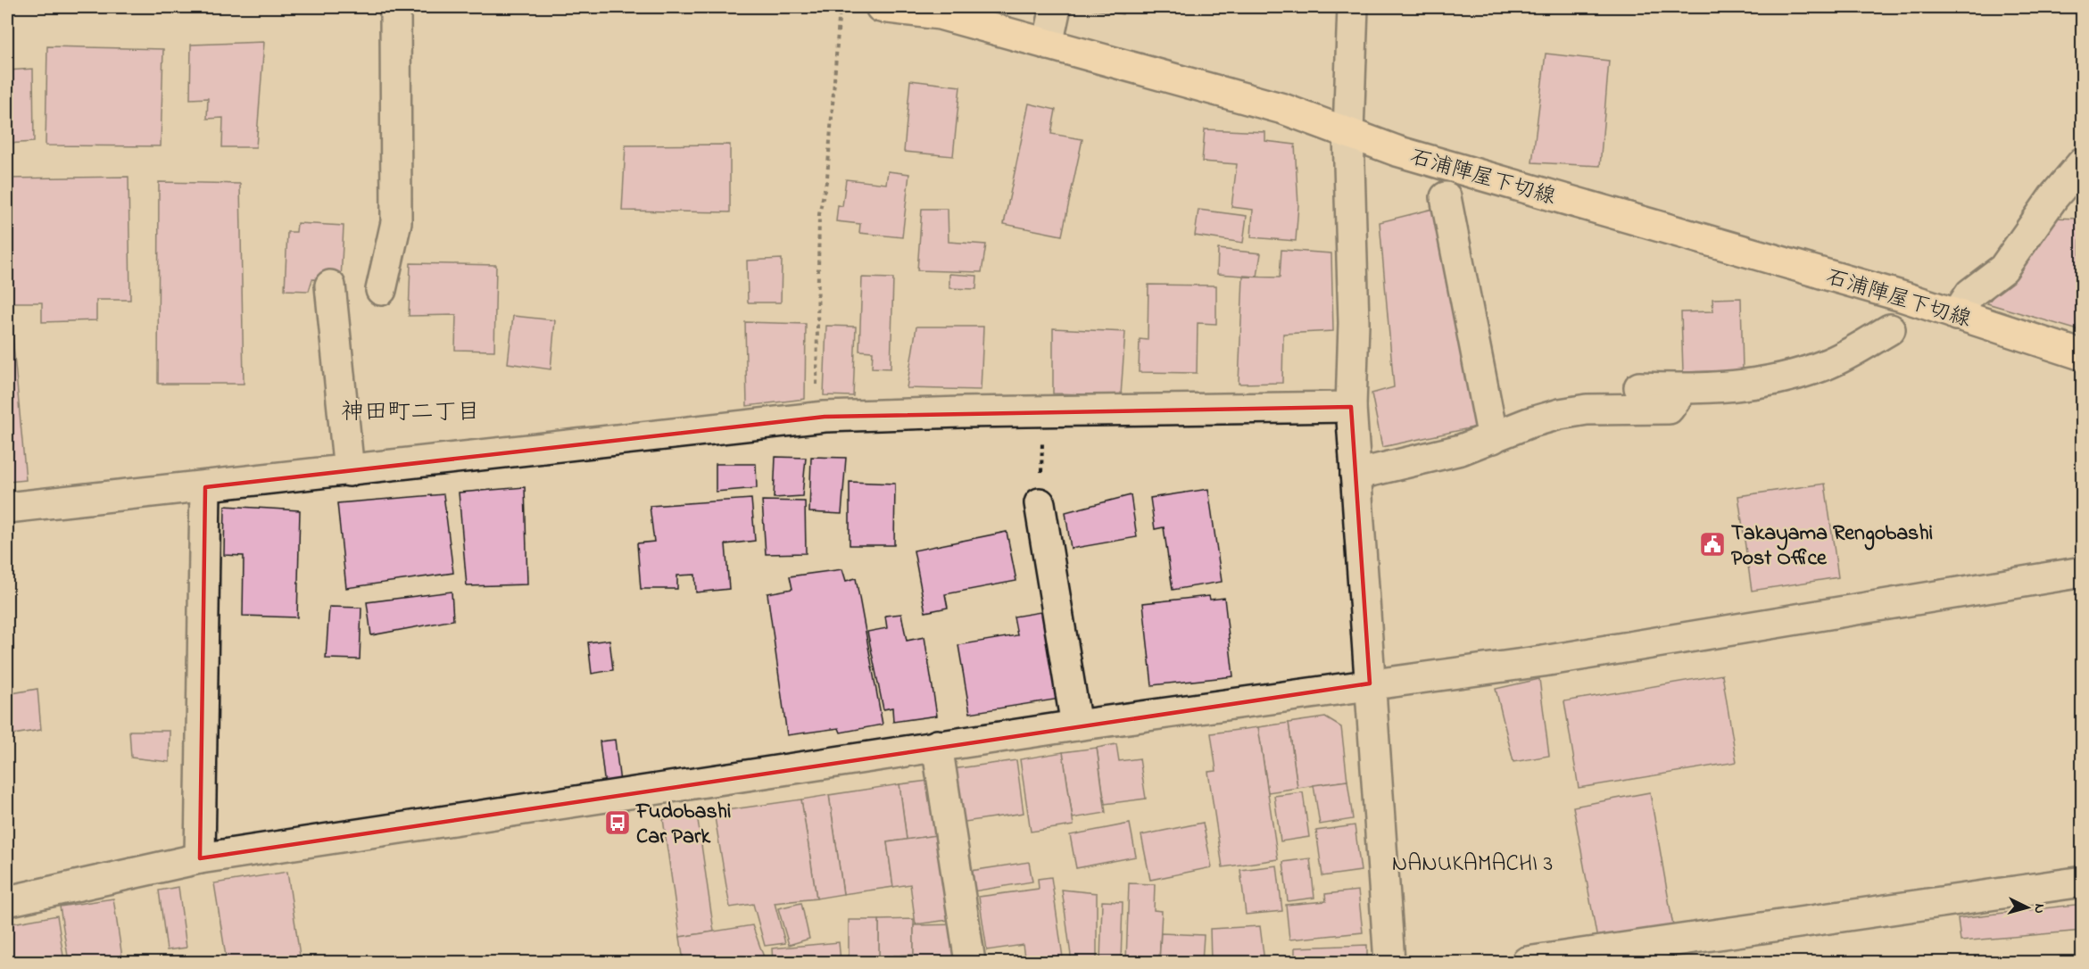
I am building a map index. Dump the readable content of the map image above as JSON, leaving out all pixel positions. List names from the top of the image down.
{
  "streets": {
    "main road": ["石浦陣屋下切線"]
  },
  "districts": ["神田町二丁目", "NANUKAMACHI 3"],
  "places": {
    "public building": ["Takayama Rengobashi Post Office"],
    "bus stop": ["Fudobashi Car Park"]
  },
  "north": "right"
}
